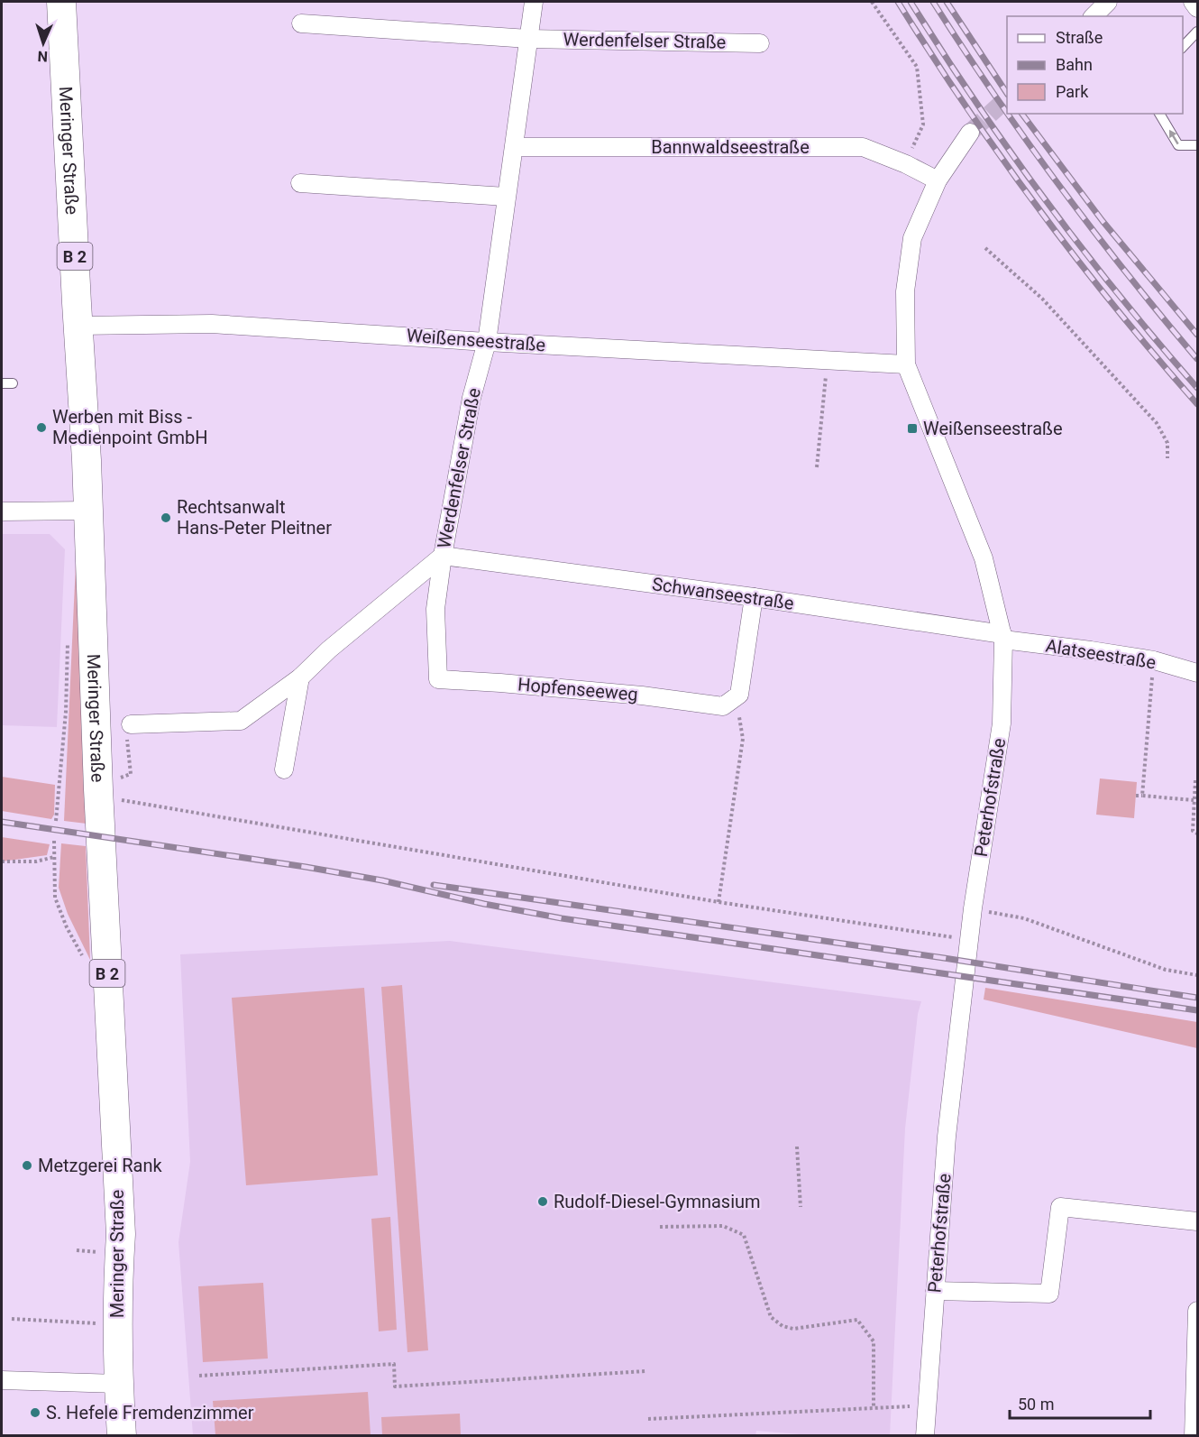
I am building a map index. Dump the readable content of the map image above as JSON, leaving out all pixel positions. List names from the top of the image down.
{
  "streets": {
    "main road": ["Meringer Straße", "B 2"],
    "street": [
      "Werdenfelser Straße",
      "Bannwaldseestraße",
      "Weißenseestraße",
      "Schwanseestraße",
      "Alatseestraße",
      "Hopfenseeweg",
      "Peterhofstraße"
    ]
  },
  "crossings": [
    ["Werdenfelser Straße", "Bannwaldseestraße"],
    ["Werdenfelser Straße", "Weißenseestraße"],
    ["Werdenfelser Straße", "Schwanseestraße"],
    ["Werdenfelser Straße", "Hopfenseeweg"],
    ["Bannwaldseestraße", "Peterhofstraße"],
    ["Meringer Straße", "Weißenseestraße"],
    ["Weißenseestraße", "Peterhofstraße"],
    ["Schwanseestraße", "Alatseestraße"],
    ["Schwanseestraße", "Hopfenseeweg"],
    ["Schwanseestraße", "Peterhofstraße"],
    ["Alatseestraße", "Peterhofstraße"]
  ],
  "places": {
    "other": [
      "Werben mit Biss - Medienpoint GmbH",
      "Rechtsanwalt Hans-Peter Pleitner",
      "Metzgerei Rank",
      "Rudolf-Diesel-Gymnasium",
      "S. Hefele Fremdenzimmer"
    ],
    "transit": ["Weißenseestraße"]
  },
  "legend": ["Straße", "Bahn", "Park"],
  "scale_bar": "50 m",
  "north": "bottom"
}
